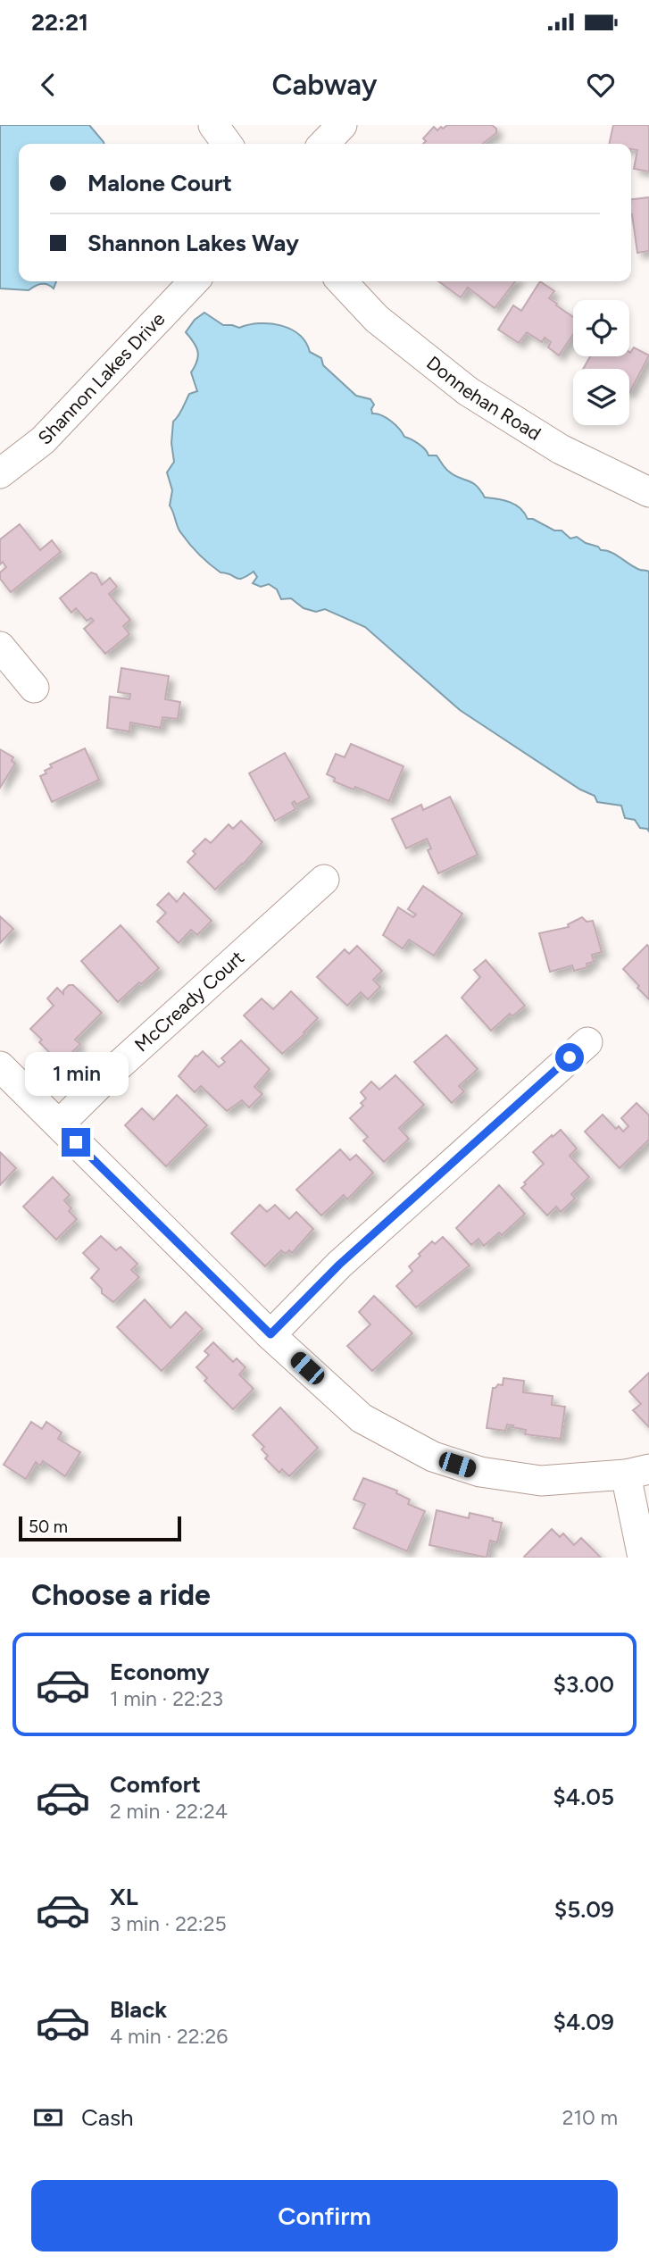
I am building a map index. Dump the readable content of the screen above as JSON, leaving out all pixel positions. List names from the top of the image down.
{
  "streets": {
    "street": ["Shannon Lakes Drive", "Donnehan Road", "McCready Court"]
  },
  "scale_bar": "50 m",
  "page": {
    "status": "22:21",
    "header": "Cabway",
    "banner": ["Malone Court", "Shannon Lakes Way"],
    "bubble": "1 min",
    "scale": "50 m",
    "heading": "Choose a ride",
    "list": [
      {
        "name": "Economy",
        "note": "1 min · 22:23",
        "value": "$3.00"
      },
      {
        "name": "Comfort",
        "note": "2 min · 22:24",
        "value": "$4.05"
      },
      {
        "name": "XL",
        "note": "3 min · 22:25",
        "value": "$5.09"
      },
      {
        "name": "Black",
        "note": "4 min · 22:26",
        "value": "$4.09"
      }
    ],
    "pay": ["Cash", "210 m"],
    "buttons": "Confirm"
  }
}
